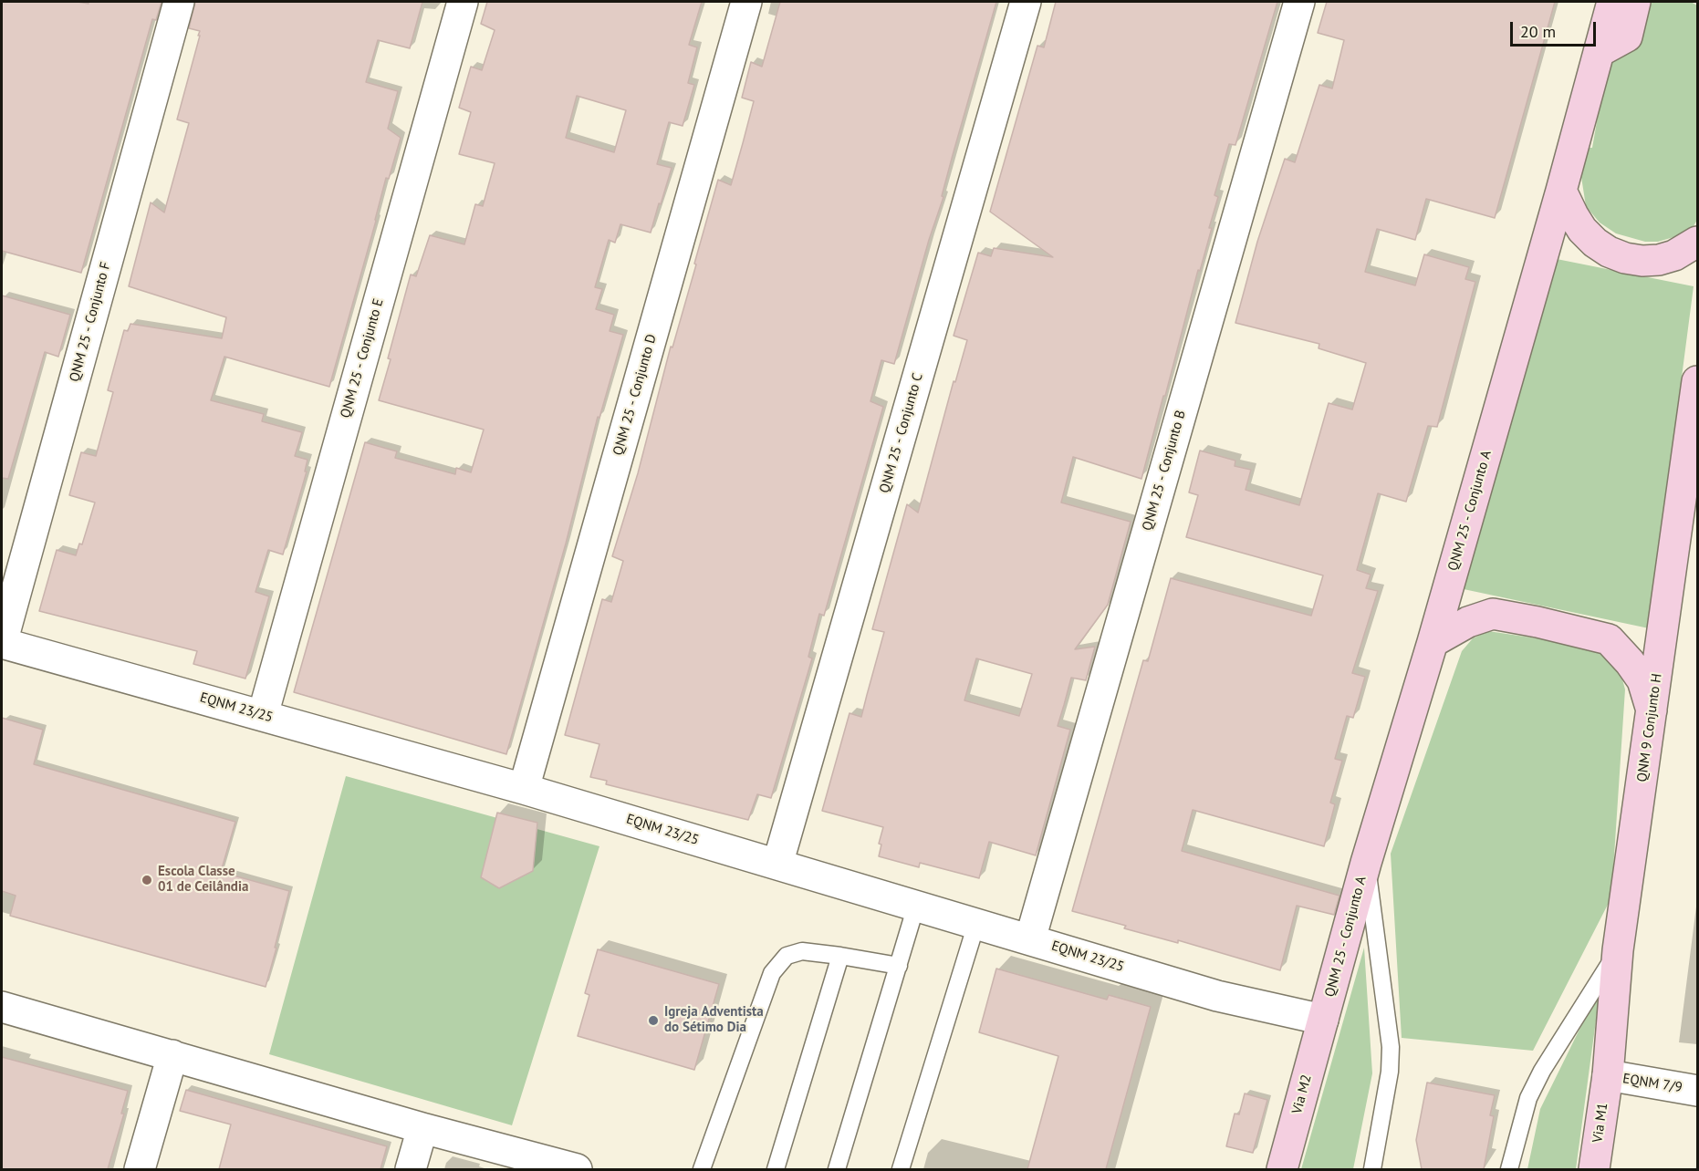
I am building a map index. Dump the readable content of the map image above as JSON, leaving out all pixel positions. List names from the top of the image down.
{
  "streets": {
    "main road": [
      "QNM 25 - Conjunto A",
      "QNM 9 Conjunto H",
      "Via M2",
      "Via M1"
    ],
    "street": [
      "QNM 25 - Conjunto F",
      "QNM 25 - Conjunto E",
      "QNM 25 - Conjunto D",
      "QNM 25 - Conjunto C",
      "QNM 25 - Conjunto B",
      "EQNM 23/25",
      "EQNM 7/9"
    ]
  },
  "crossings": [
    ["QNM 25 - Conjunto F", "EQNM 23/25"],
    ["QNM 25 - Conjunto E", "EQNM 23/25"],
    ["QNM 25 - Conjunto D", "EQNM 23/25"],
    ["QNM 25 - Conjunto C", "EQNM 23/25"],
    ["QNM 25 - Conjunto B", "EQNM 23/25"],
    ["QNM 25 - Conjunto A", "EQNM 23/25"],
    ["QNM 25 - Conjunto A", "Via M2"],
    ["EQNM 23/25", "Via M2"],
    ["QNM 9 Conjunto H", "EQNM 7/9"],
    ["QNM 9 Conjunto H", "Via M1"],
    ["EQNM 7/9", "Via M1"]
  ],
  "places": ["Escola Classe 01 de Ceilândia", "Igreja Adventista do Sétimo Dia"],
  "scale_bar": "20 m"
}
